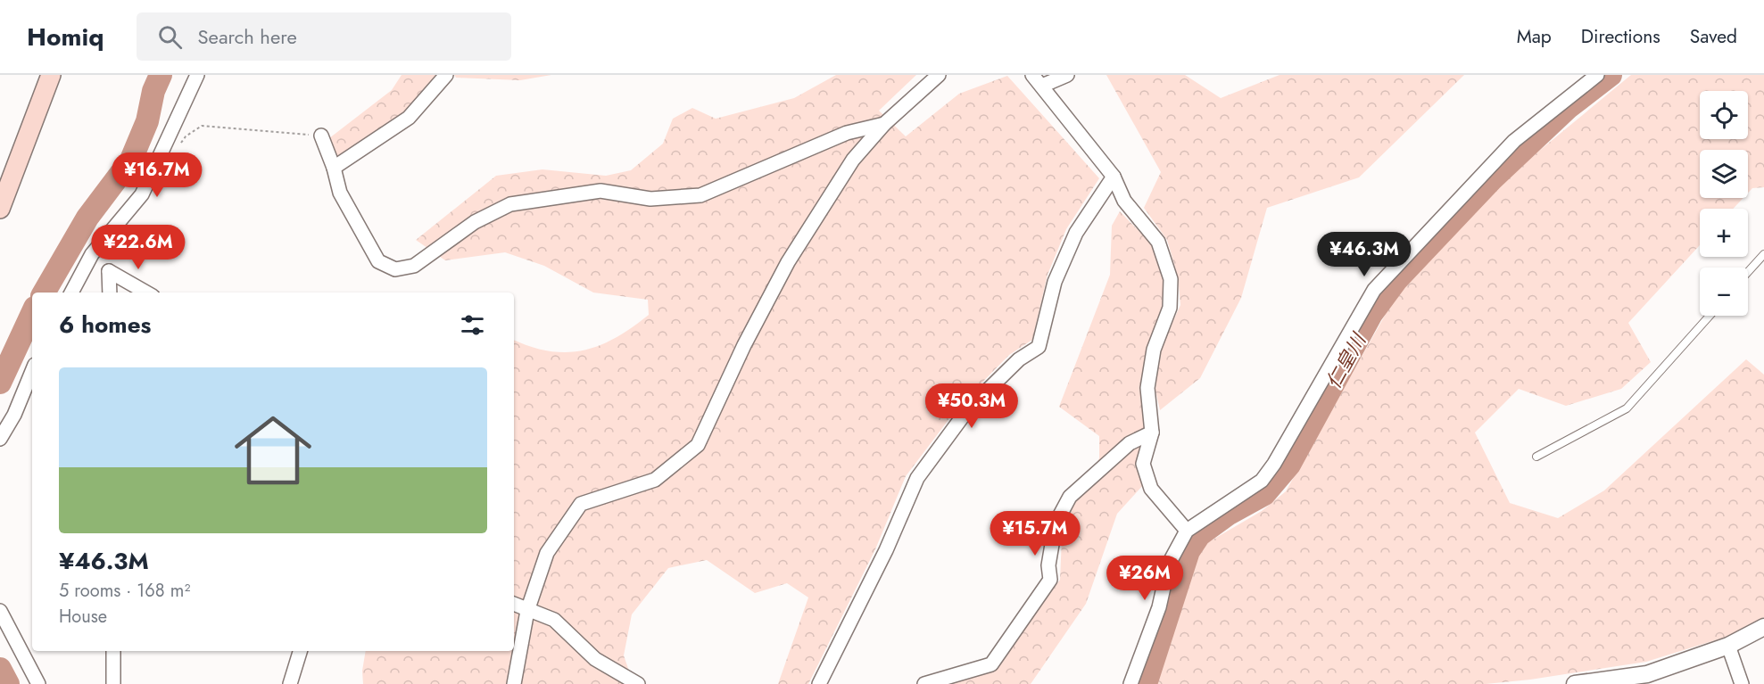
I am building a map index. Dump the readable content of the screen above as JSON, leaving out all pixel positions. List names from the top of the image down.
{
  "water": ["仁皇川"],
  "page": {
    "header": "Homiq",
    "search": "Search here",
    "nav": ["Map", "Directions", "Saved"],
    "map_buttons": ["+", "−"],
    "price": [
      "¥16.7M",
      "¥22.6M",
      "¥46.3M",
      "¥50.3M",
      "¥15.7M",
      "¥26M"
    ],
    "heading": "6 homes",
    "list": [
      {
        "name": "¥46.3M",
        "note": "5 rooms · 168 m² · House"
      }
    ]
  }
}
